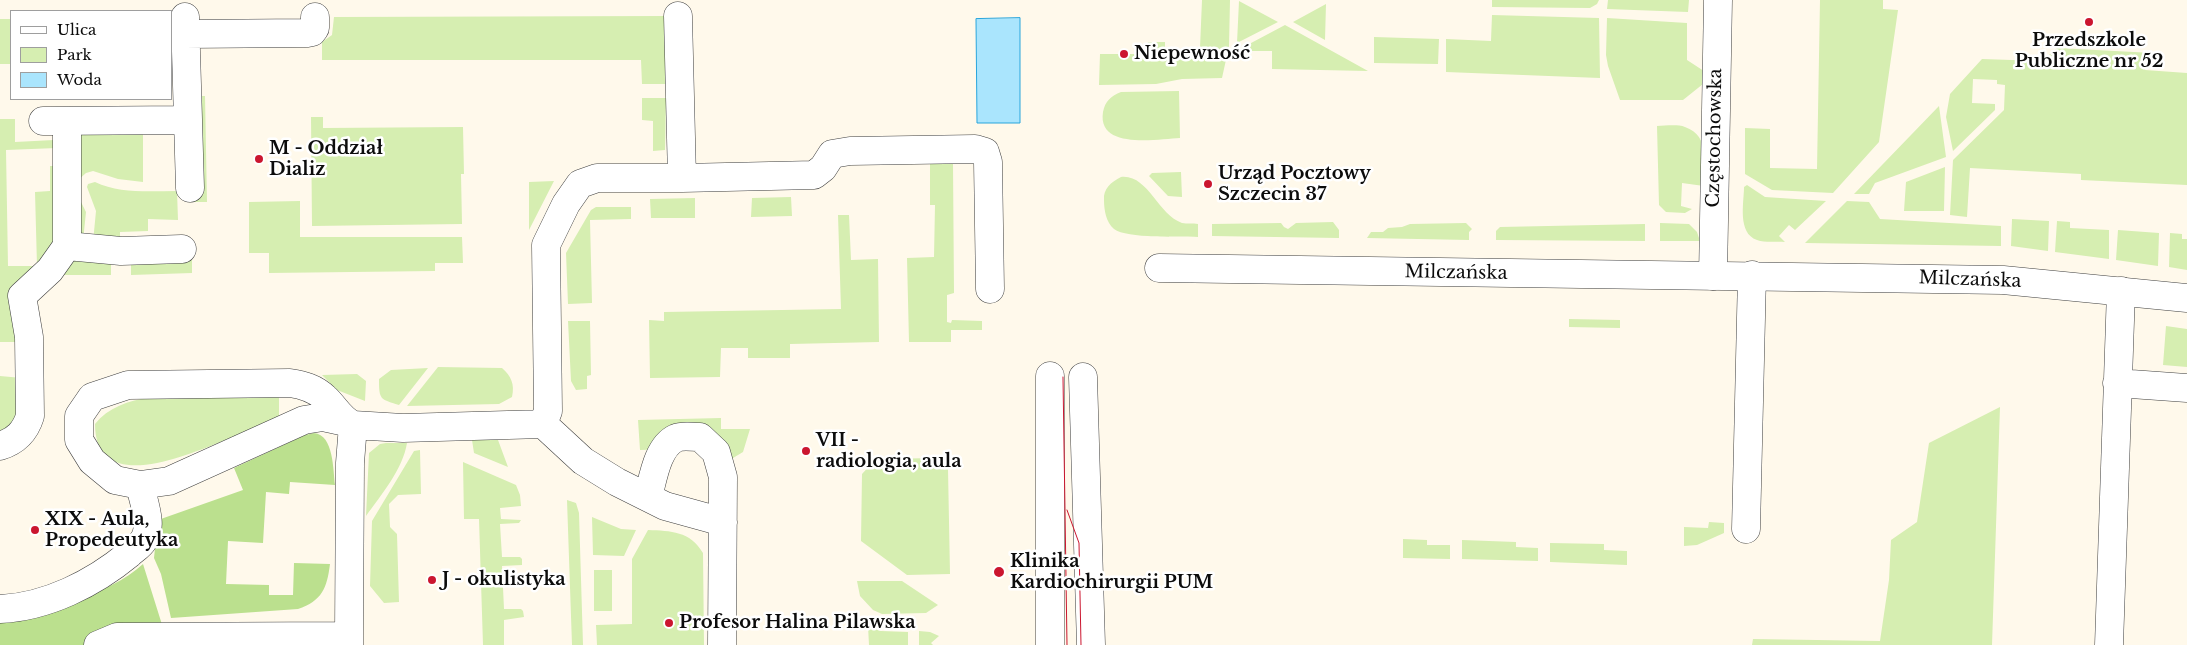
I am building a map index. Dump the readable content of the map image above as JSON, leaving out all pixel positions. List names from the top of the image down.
{
  "streets": {
    "street": ["Częstochowska", "Milczańska"]
  },
  "crossings": [
    ["Częstochowska", "Milczańska"]
  ],
  "places": [
    "Przedszkole Publiczne nr 52",
    "Niepewność",
    "M - Oddział Dializ",
    "Urząd Pocztowy Szczecin 37",
    "VII - radiologia, aula",
    "XIX - Aula, Propedeutyka",
    "Klinika Kardiochirurgii PUM",
    "J - okulistyka",
    "Profesor Halina Pilawska"
  ],
  "legend": ["Ulica", "Park", "Woda"]
}
